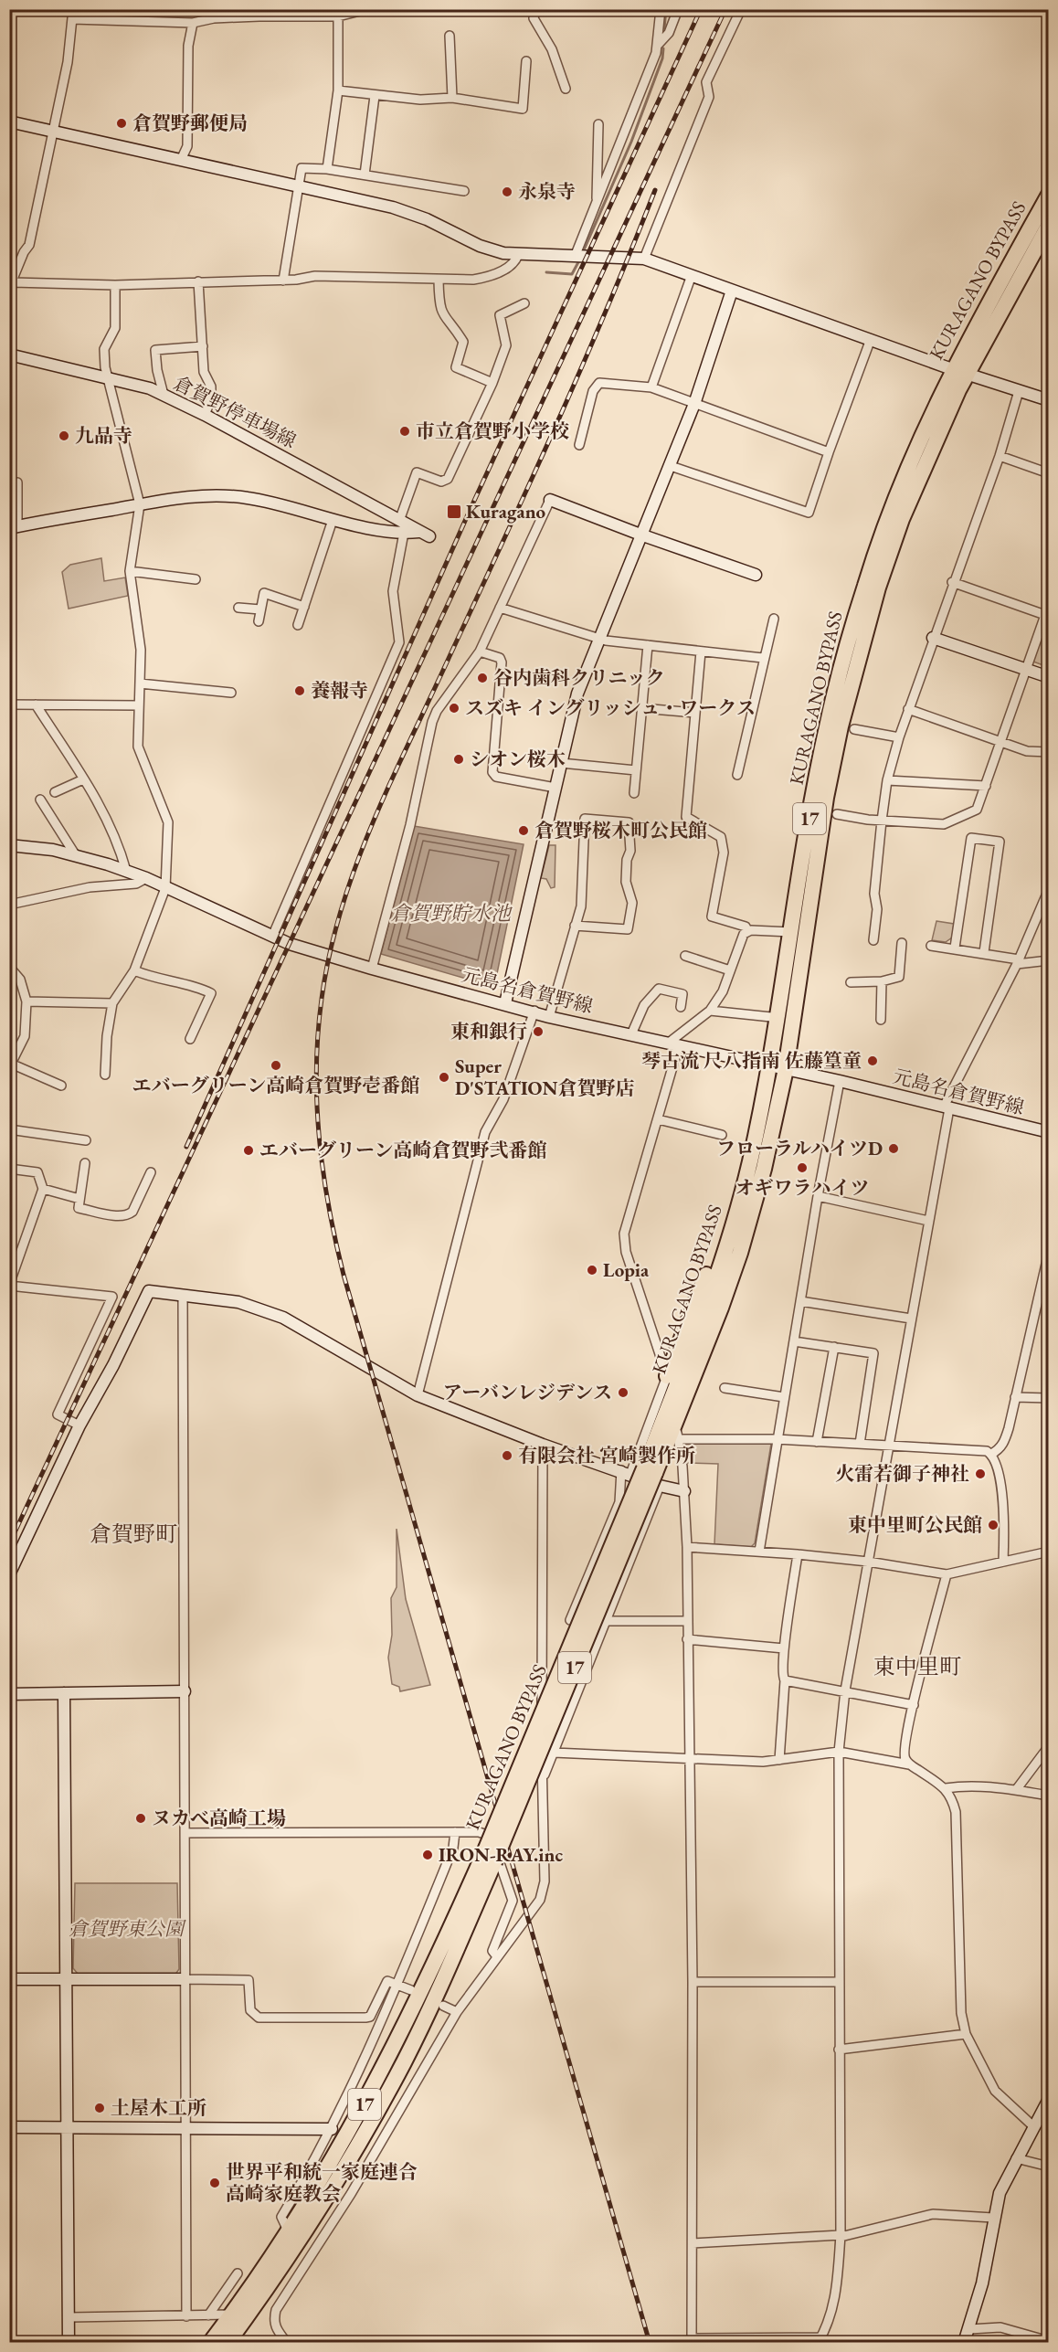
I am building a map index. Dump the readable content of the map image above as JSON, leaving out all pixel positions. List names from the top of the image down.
{
  "streets": {
    "highway": ["KURAGANO BYPASS", "17"],
    "street": ["倉賀野停車場線", "元島名倉賀野線"]
  },
  "crossings": [
    ["KURAGANO BYPASS", "元島名倉賀野線"]
  ],
  "districts": ["倉賀野町", "東中里町"],
  "water": ["倉賀野貯水池"],
  "parks": ["倉賀野東公園"],
  "places": {
    "other": [
      "倉賀野郵便局",
      "永泉寺",
      "市立倉賀野小学校",
      "九品寺",
      "谷内歯科クリニック",
      "養報寺",
      "スズキ イングリッシュ・ワークス",
      "シオン桜木",
      "倉賀野桜木町公民館",
      "東和銀行",
      "琴古流 尺八指南 佐藤篁童",
      "エバーグリーン高崎倉賀野壱番館",
      "Super D'STATION倉賀野店",
      "フローラルハイツD",
      "エバーグリーン高崎倉賀野弐番館",
      "オギワラハイツ",
      "Lopia",
      "アーバンレジデンス",
      "有限会社 宮崎製作所",
      "火雷若御子神社",
      "東中里町公民館",
      "ヌカべ高崎工場",
      "IRON-RAY.inc",
      "土屋木工所",
      "世界平和統一家庭連合 高崎家庭教会"
    ],
    "transit": ["Kuragano"]
  }
}
